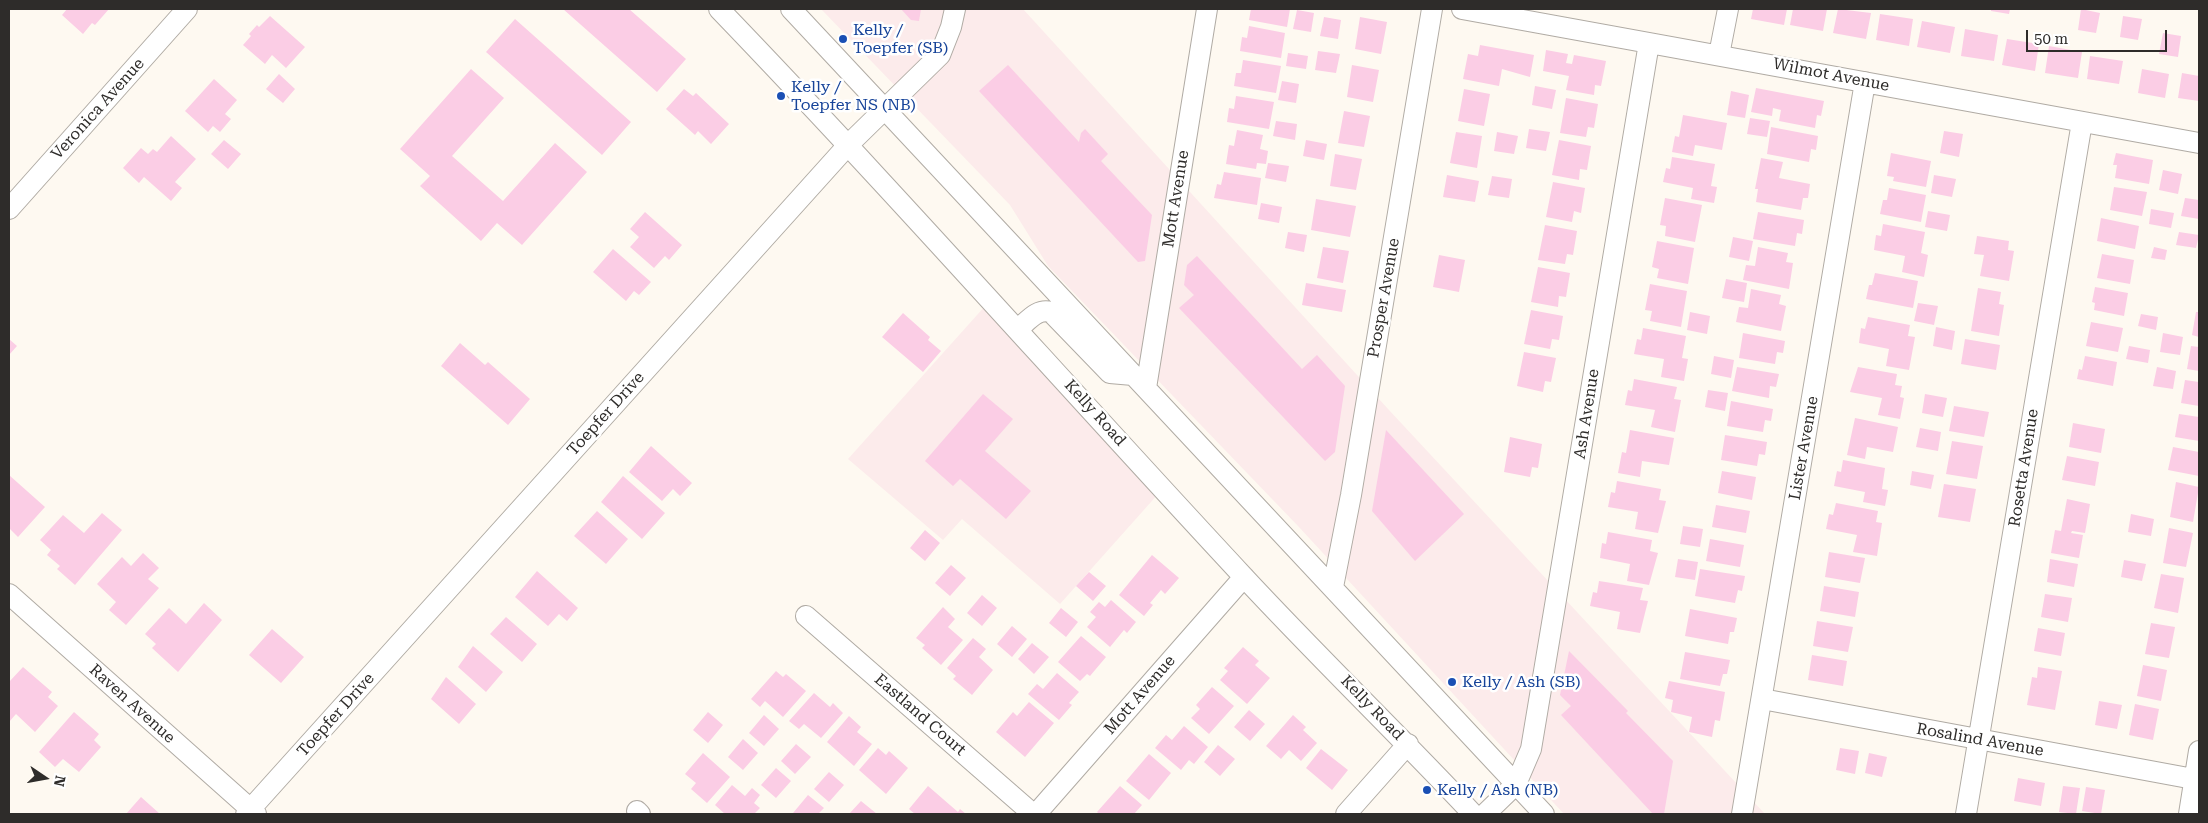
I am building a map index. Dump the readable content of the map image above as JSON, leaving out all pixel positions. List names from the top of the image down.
{
  "streets": {
    "street": [
      "Wilmot Avenue",
      "Veronica Avenue",
      "Mott Avenue",
      "Prosper Avenue",
      "Kelly Road",
      "Toepfer Drive",
      "Ash Avenue",
      "Lister Avenue",
      "Rosetta Avenue",
      "Raven Avenue",
      "Eastland Court",
      "Rosalind Avenue"
    ]
  },
  "crossings": [
    ["Wilmot Avenue", "Ash Avenue"],
    ["Wilmot Avenue", "Lister Avenue"],
    ["Wilmot Avenue", "Rosetta Avenue"],
    ["Mott Avenue", "Kelly Road"],
    ["Mott Avenue", "Eastland Court"],
    ["Kelly Road", "Toepfer Drive"],
    ["Toepfer Drive", "Raven Avenue"],
    ["Lister Avenue", "Rosalind Avenue"],
    ["Rosetta Avenue", "Rosalind Avenue"]
  ],
  "places": [
    "Kelly / Toepfer (SB)",
    "Kelly / Toepfer NS (NB)",
    "Kelly / Ash (SB)",
    "Kelly / Ash (NB)"
  ],
  "scale_bar": "50 m",
  "north": "right"
}
